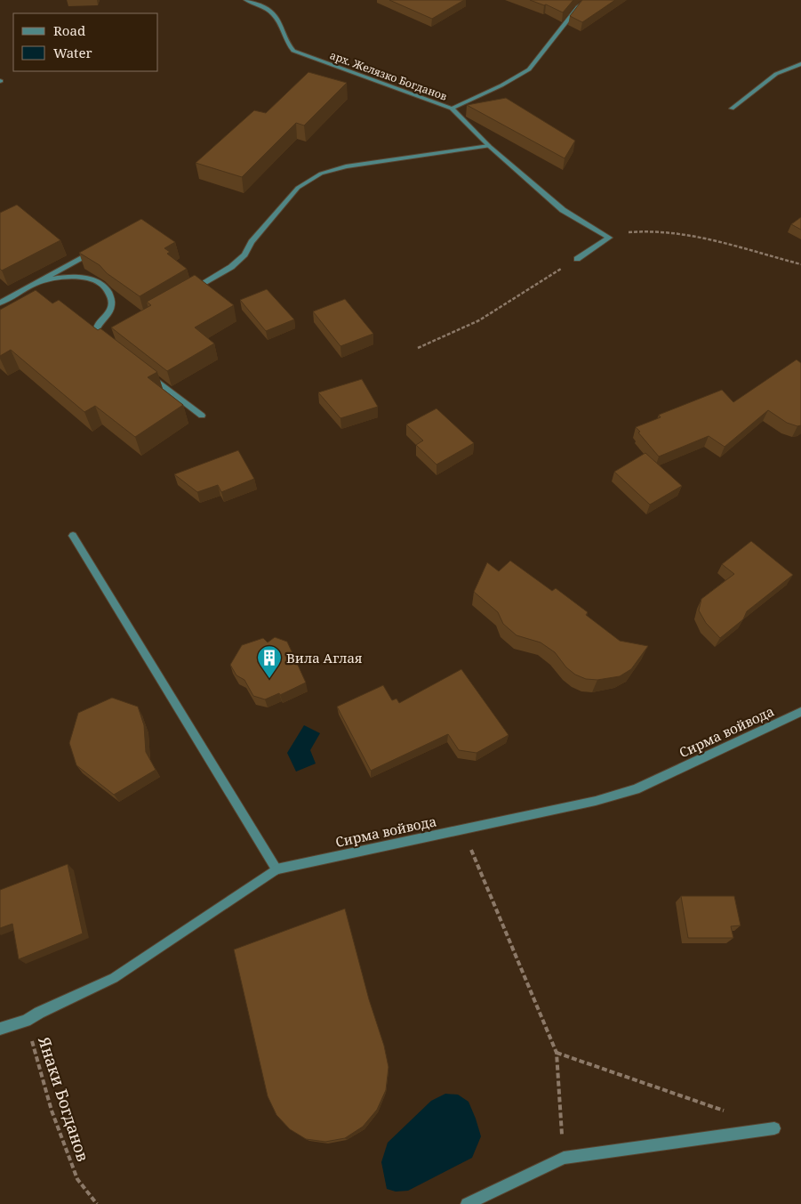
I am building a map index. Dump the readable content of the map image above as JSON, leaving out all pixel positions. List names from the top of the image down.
{
  "streets": {
    "street": ["арх. Желязко Богданов", "Сирма войвода"],
    "path": ["Янаки Богданов"]
  },
  "crossings": [
    ["Сирма войвода", "Янаки Богданов"]
  ],
  "places": {
    "building": ["Вила Аглая"]
  },
  "legend": ["Road", "Water"]
}
